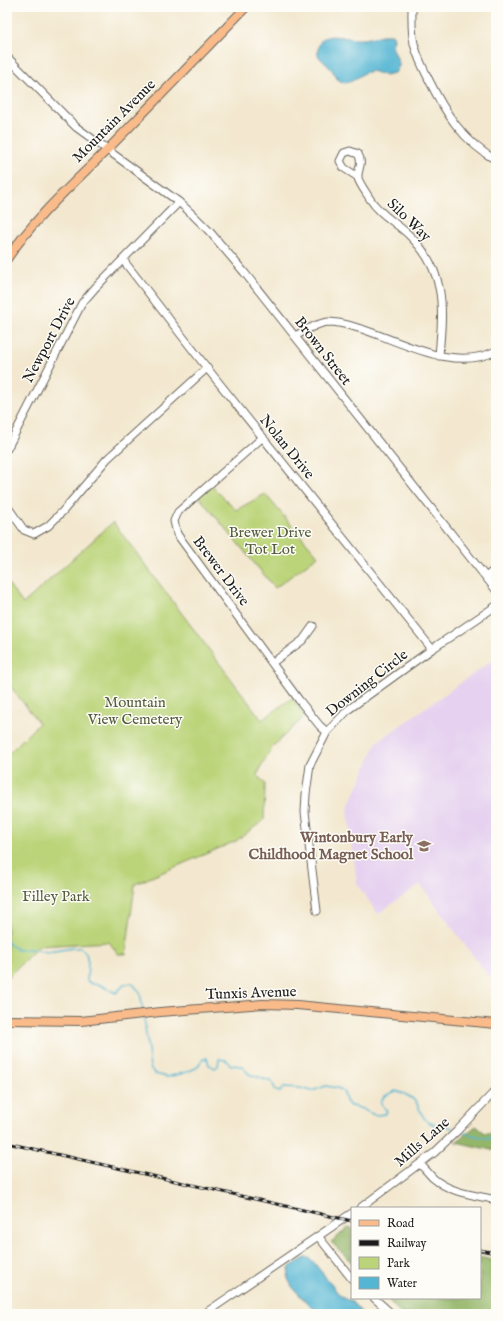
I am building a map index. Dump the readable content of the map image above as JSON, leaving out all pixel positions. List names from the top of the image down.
{
  "streets": {
    "main road": ["Mountain Avenue", "Tunxis Avenue"],
    "street": [
      "Silo Way",
      "Newport Drive",
      "Brown Street",
      "Nolan Drive",
      "Brewer Drive",
      "Downing Circle",
      "Mills Lane"
    ]
  },
  "crossings": [
    ["Mountain Avenue", "Brown Street"],
    ["Newport Drive", "Brown Street"],
    ["Newport Drive", "Nolan Drive"],
    ["Nolan Drive", "Brewer Drive"],
    ["Nolan Drive", "Downing Circle"],
    ["Brewer Drive", "Downing Circle"]
  ],
  "parks": ["Brewer Drive Tot Lot", "Mountain View Cemetery", "Filley Park"],
  "places": {
    "school or university": ["Wintonbury Early Childhood Magnet School"]
  },
  "legend": [
    "Road",
    "Railway",
    "Park",
    "Water"
  ]
}
